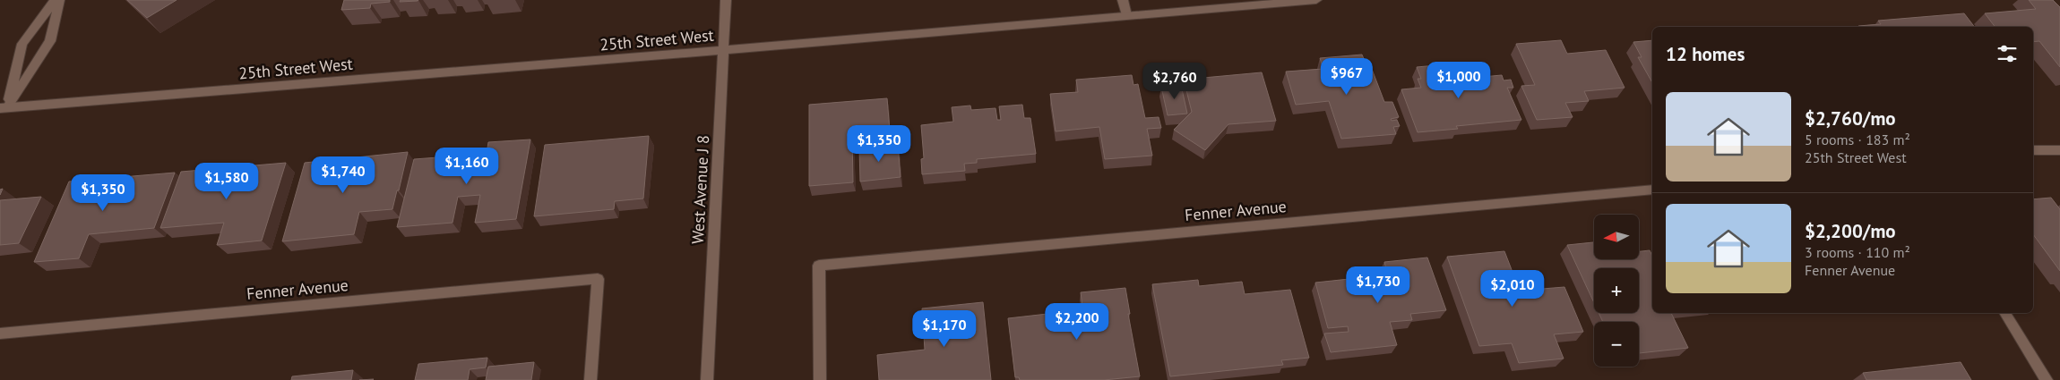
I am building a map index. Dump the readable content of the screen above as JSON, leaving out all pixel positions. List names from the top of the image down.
{
  "streets": {
    "street": ["25th Street West", "West Avenue J 8", "Fenner Avenue"]
  },
  "crossings": [
    ["25th Street West", "West Avenue J 8"]
  ],
  "north": "left",
  "page": {
    "heading": "12 homes",
    "price": [
      "$967",
      "$1,000",
      "$2,760",
      "$1,350",
      "$1,160",
      "$1,740",
      "$1,580",
      "$1,350",
      "$1,730",
      "$2,010",
      "$2,200",
      "$1,170"
    ],
    "list": [
      {
        "name": "$2,760/mo",
        "note": "5 rooms · 183 m² · 25th Street West"
      },
      {
        "name": "$2,200/mo",
        "note": "3 rooms · 110 m² · Fenner Avenue"
      }
    ],
    "map_buttons": ["+", "−"]
  }
}
